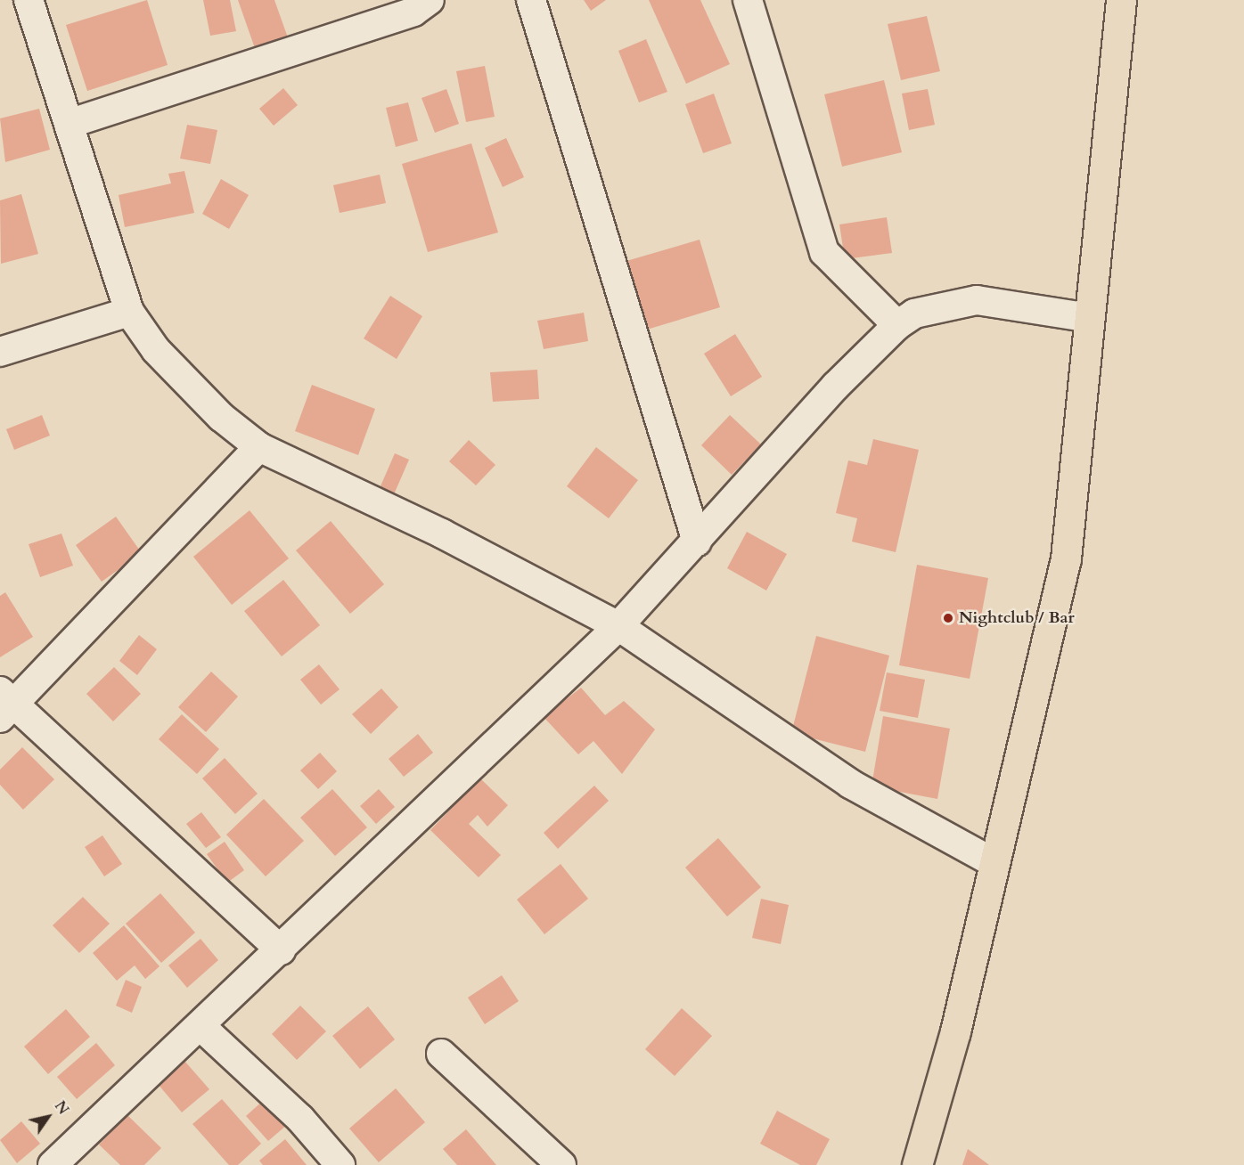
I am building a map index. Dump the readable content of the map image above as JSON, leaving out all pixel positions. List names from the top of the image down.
{
  "places": ["Nightclub / Bar"],
  "north": "top right"
}
